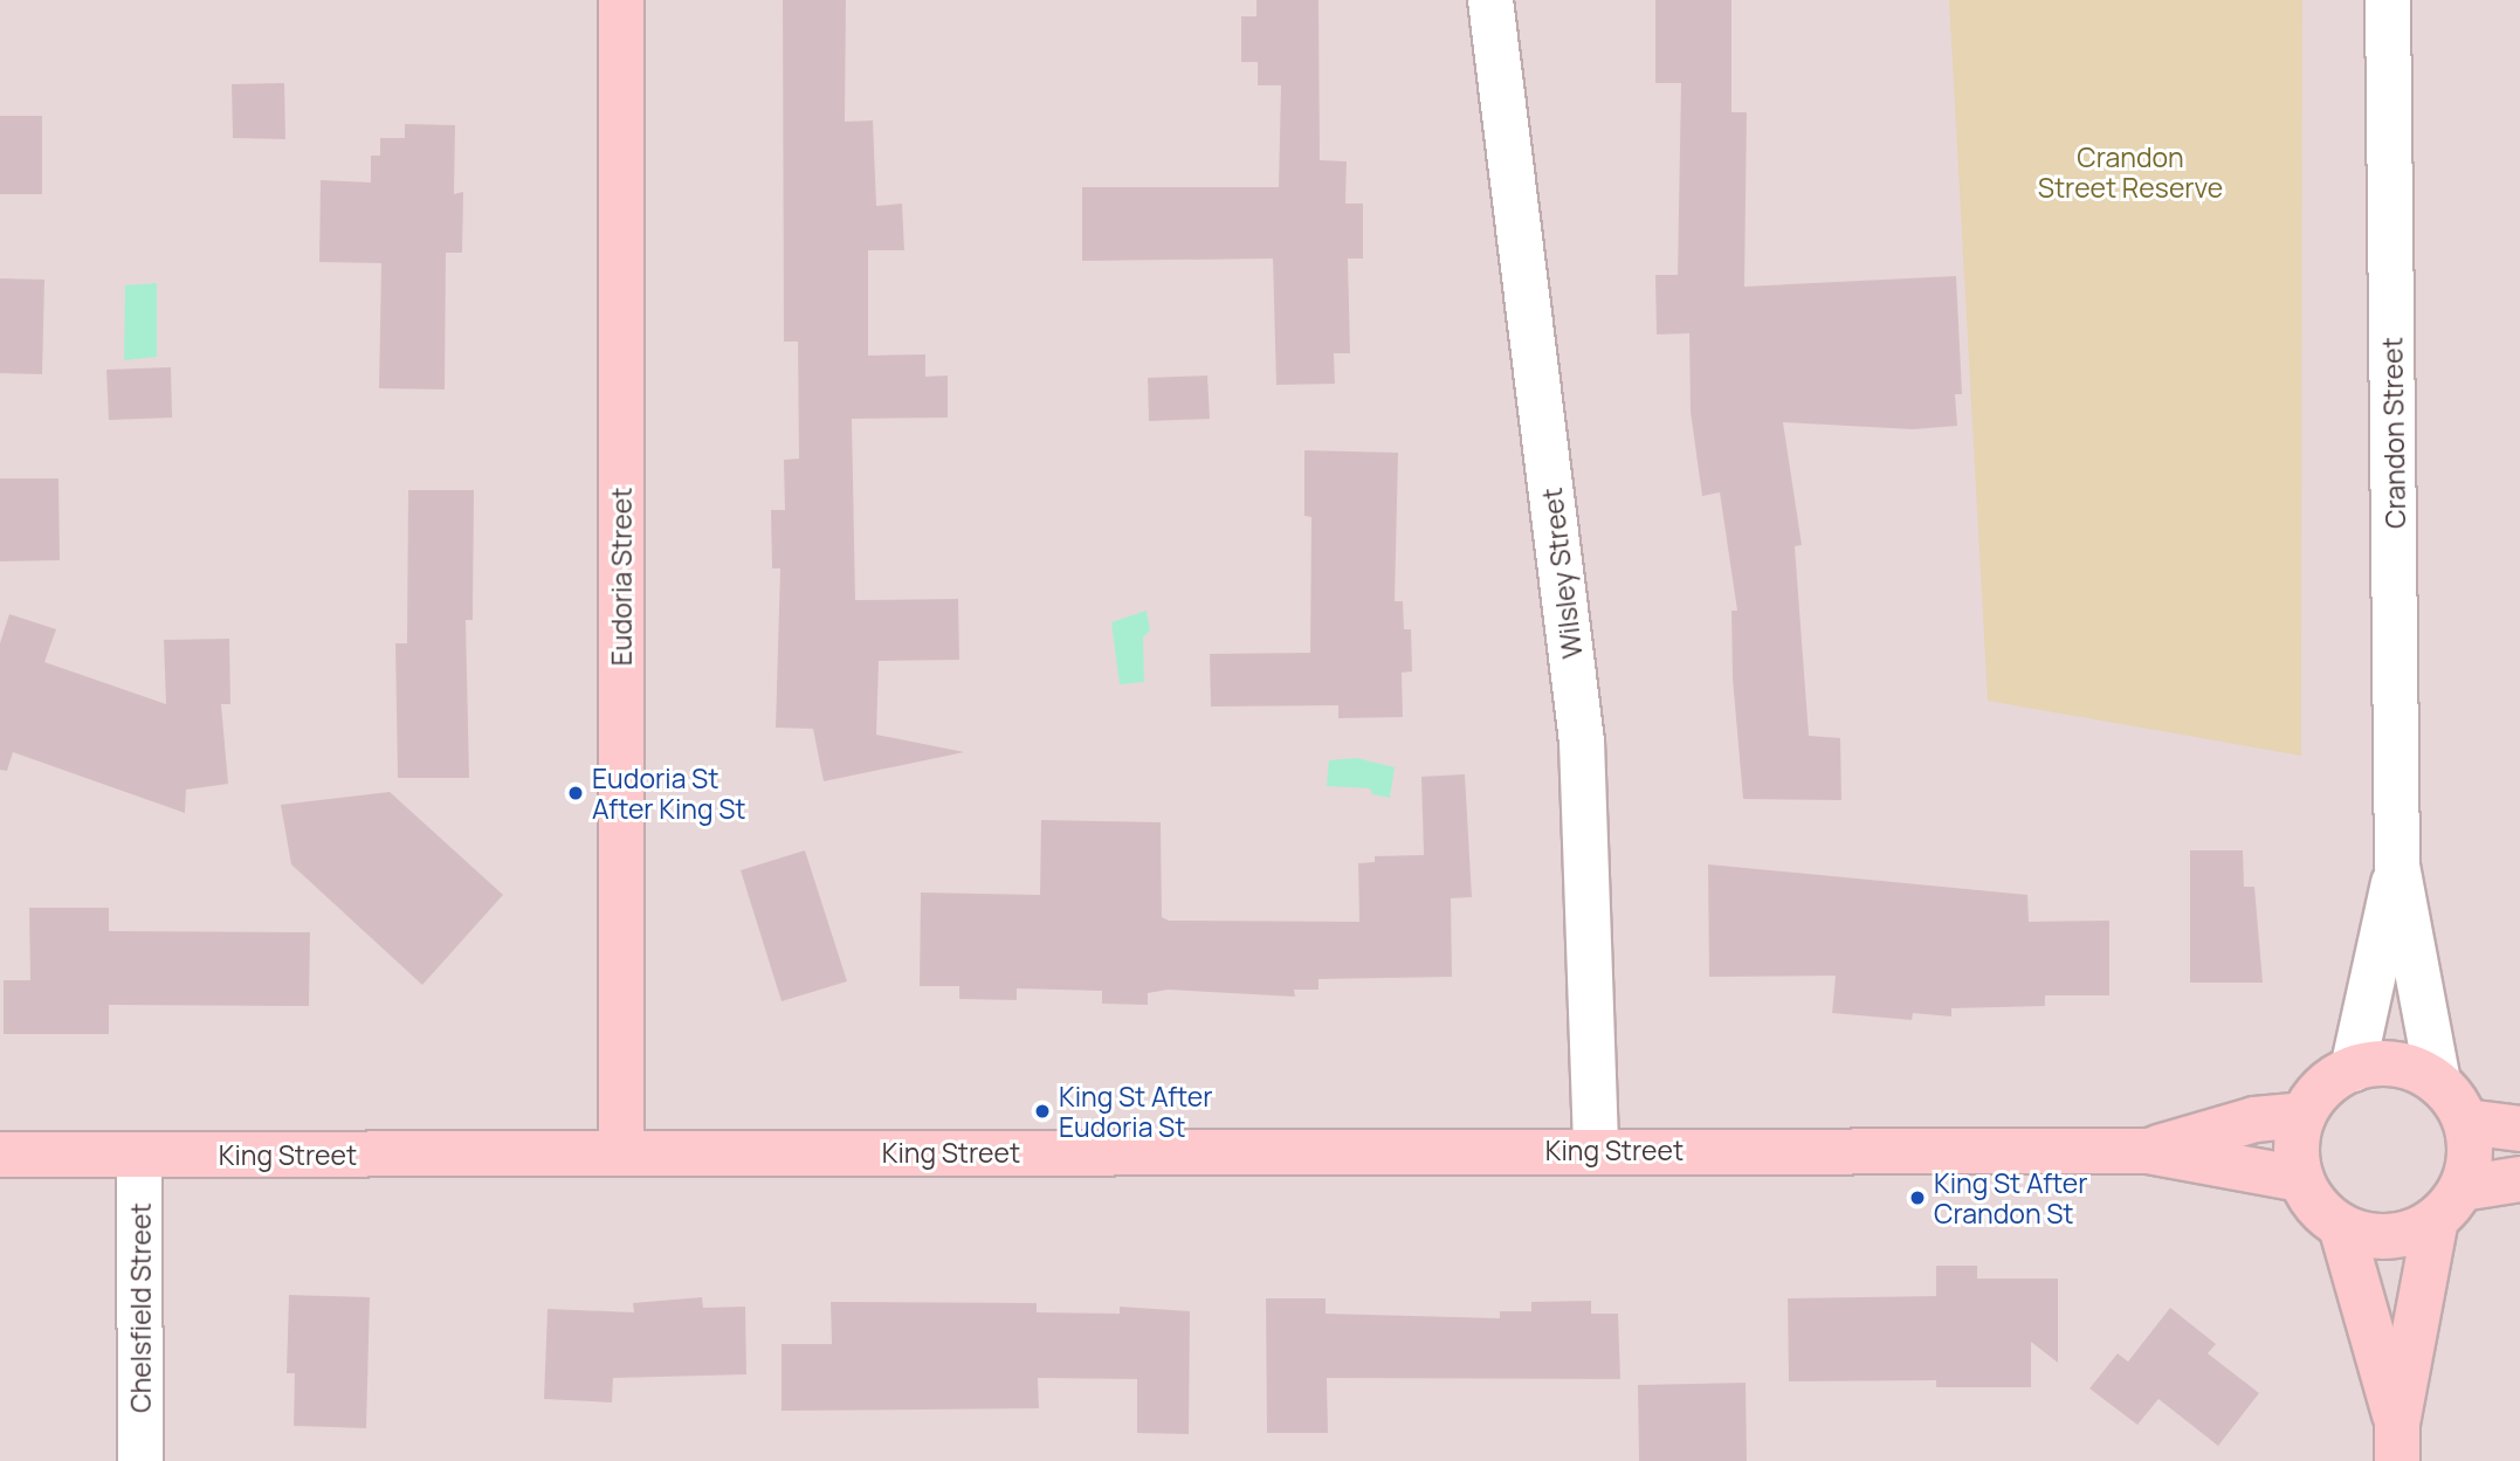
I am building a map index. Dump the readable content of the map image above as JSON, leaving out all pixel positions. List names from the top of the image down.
{
  "streets": {
    "main road": ["Eudoria Street", "King Street"],
    "street": ["Crandon Street", "Wilsley Street", "Chelsfield Street"]
  },
  "crossings": [
    ["Crandon Street", "King Street"],
    ["Wilsley Street", "King Street"],
    ["Eudoria Street", "King Street"],
    ["King Street", "Chelsfield Street"]
  ],
  "parks": ["Crandon Street Reserve"],
  "places": ["Eudoria St After King St", "King St After Eudoria St", "King St After Crandon St"]
}
